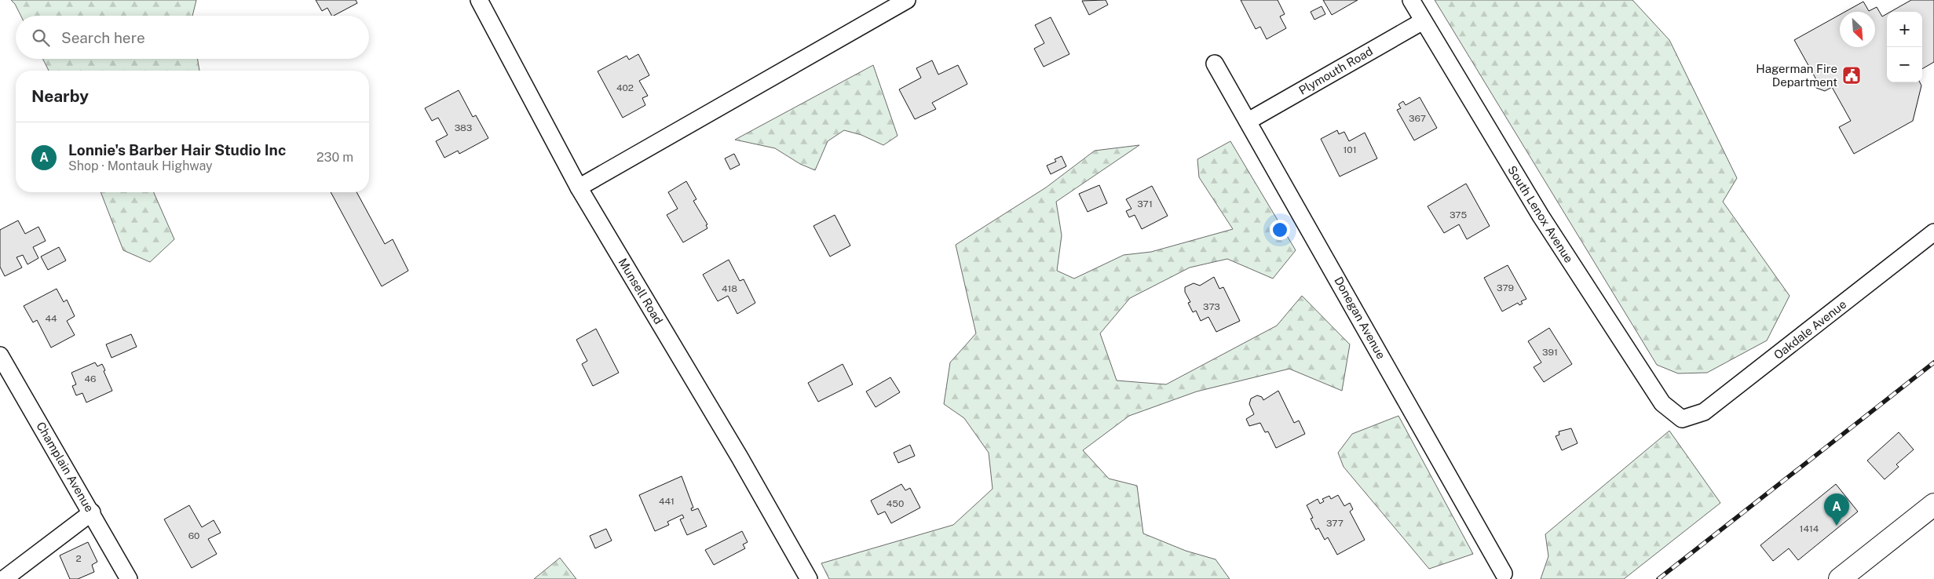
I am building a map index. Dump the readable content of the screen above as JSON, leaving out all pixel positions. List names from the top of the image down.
{
  "streets": {
    "street": [
      "Plymouth Road",
      "South Lenox Avenue",
      "Munsell Road",
      "Donegan Avenue",
      "Oakdale Avenue",
      "Champlain Avenue"
    ]
  },
  "crossings": [
    ["Plymouth Road", "South Lenox Avenue"],
    ["Plymouth Road", "Donegan Avenue"],
    ["South Lenox Avenue", "Oakdale Avenue"]
  ],
  "places": {
    "public building": ["Hagerman Fire Department"]
  },
  "house_numbers": [
    "402",
    "367",
    "383",
    "101",
    "371",
    "375",
    "379",
    "418",
    "373",
    "44",
    "391",
    "46",
    "441",
    "450",
    "377",
    "1414",
    "60",
    "2"
  ],
  "north": "bottom right",
  "page": {
    "map_buttons": ["+", "−"],
    "search": "Search here",
    "heading": "Nearby",
    "list": [
      {
        "mark": "A",
        "name": "Lonnie's Barber Hair Studio Inc",
        "note": "Shop · Montauk Highway",
        "value": "230 m"
      }
    ],
    "pins": "A"
  }
}
